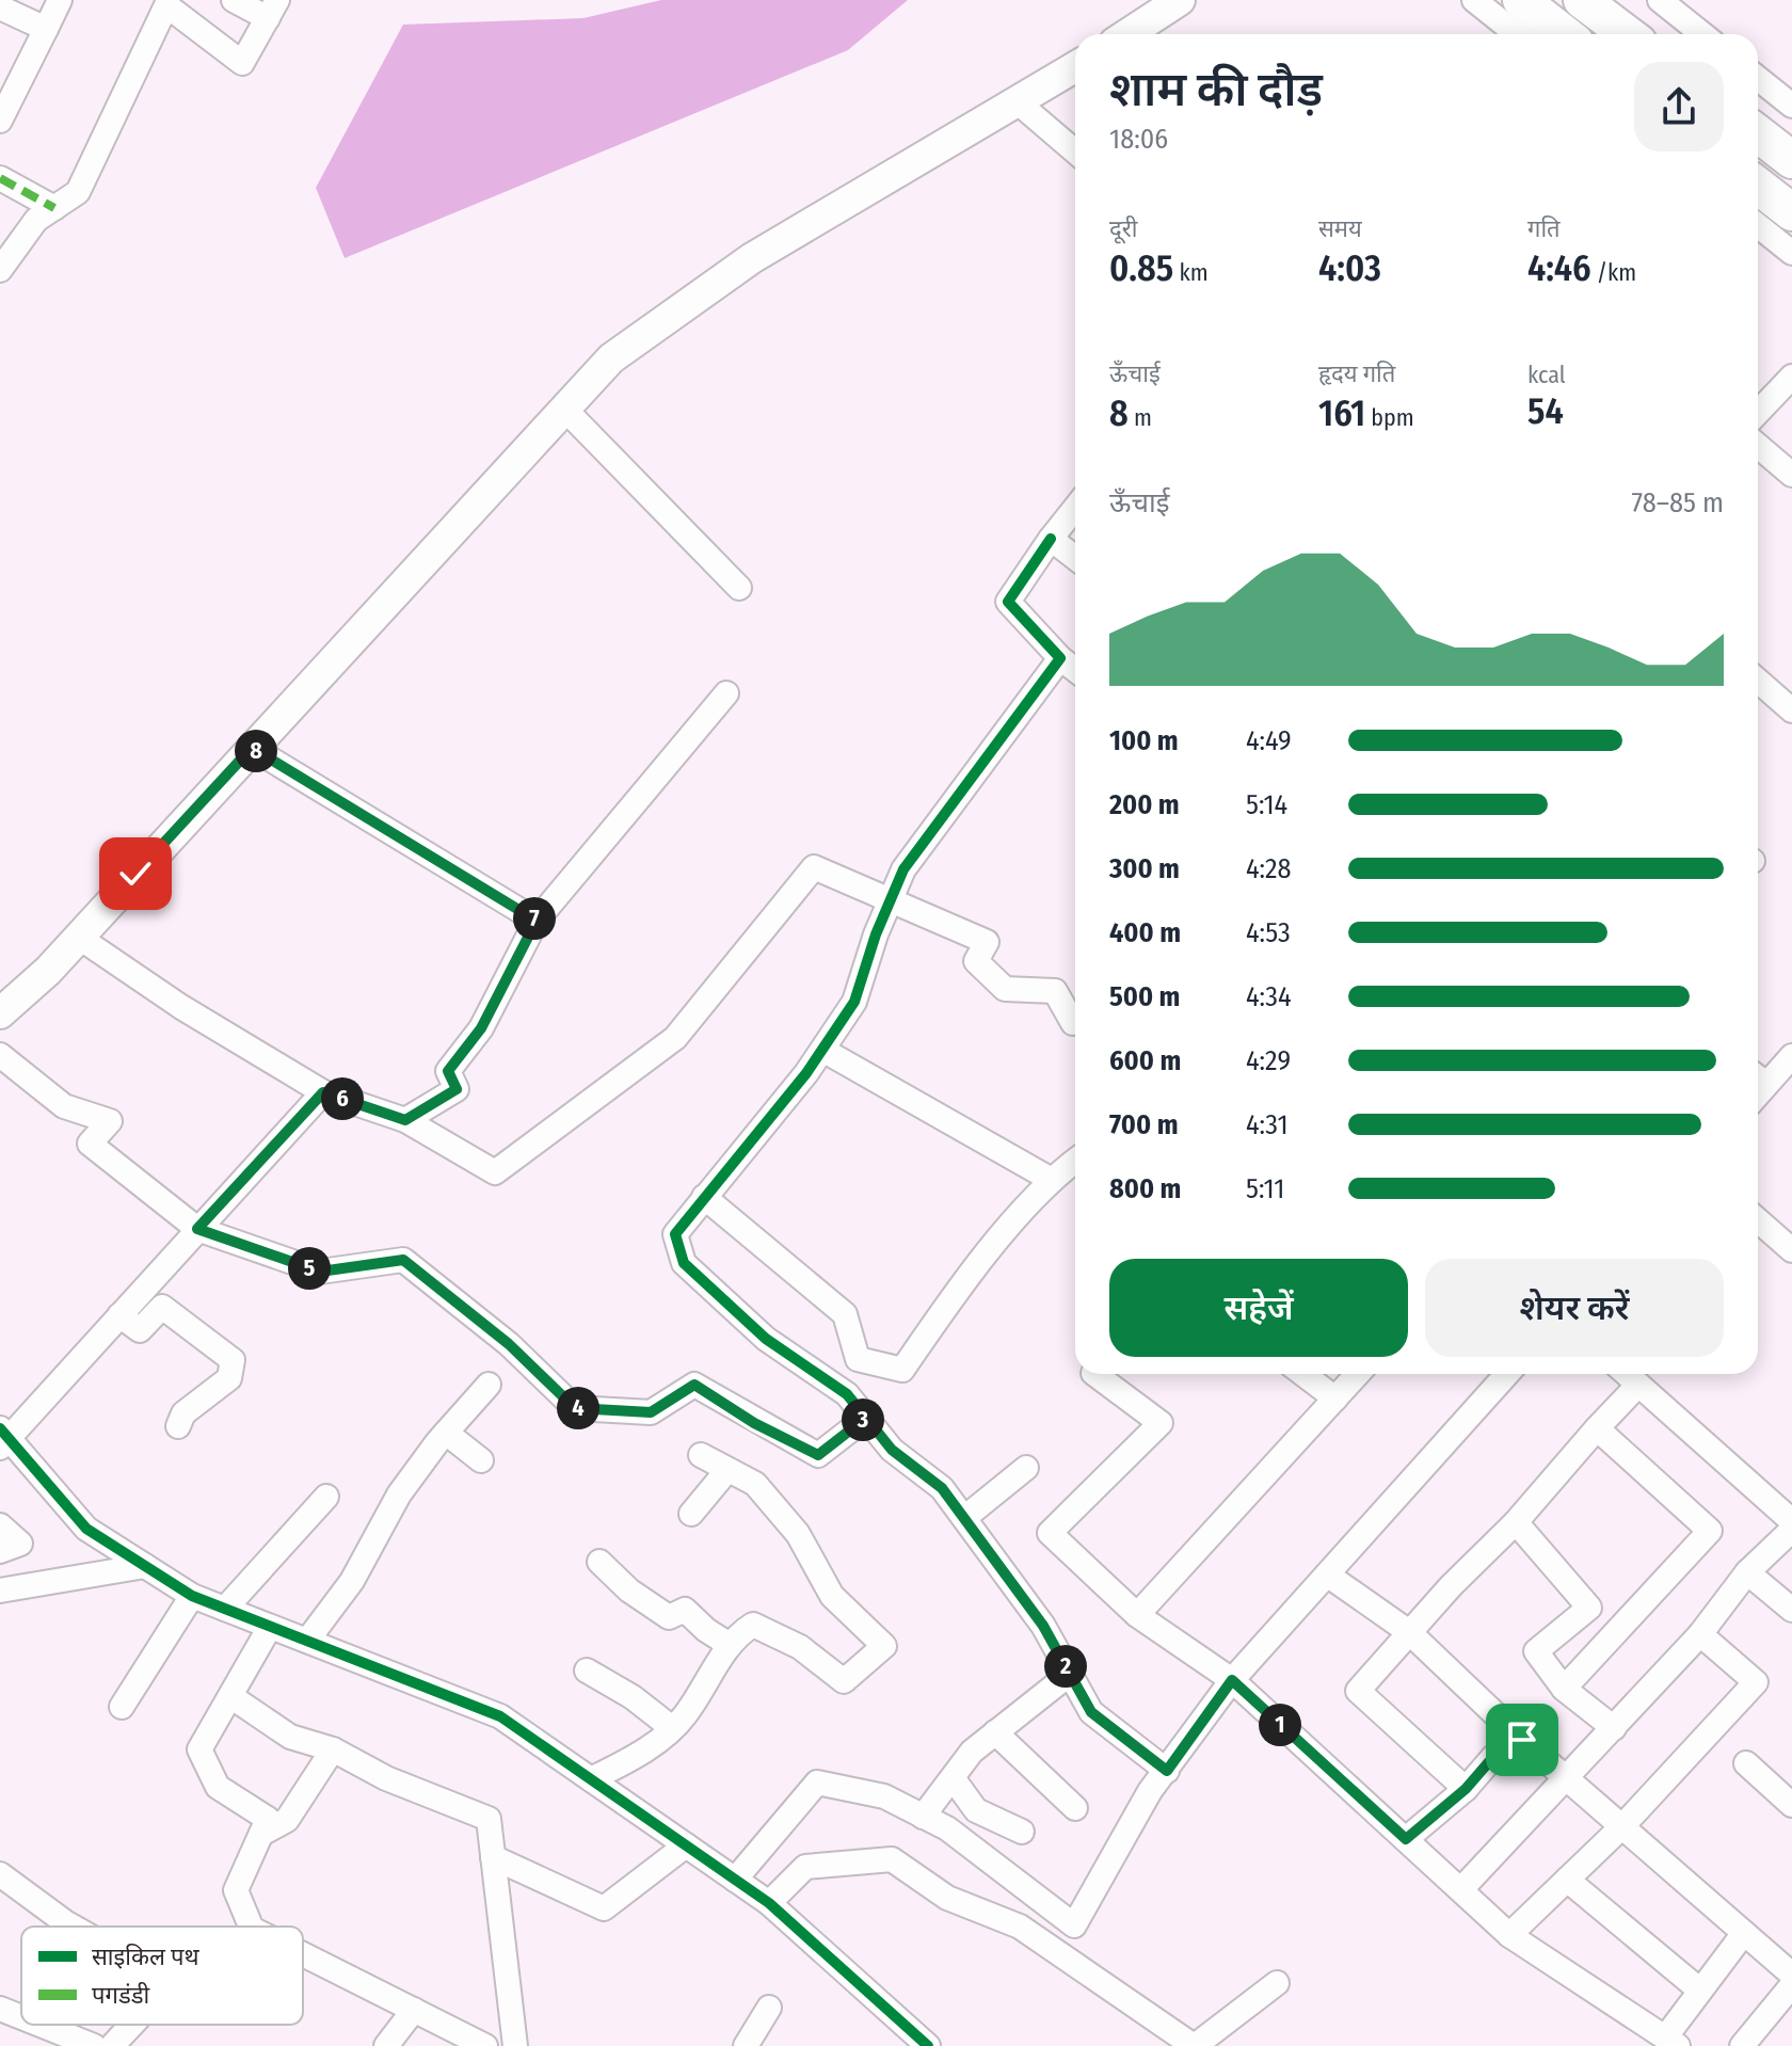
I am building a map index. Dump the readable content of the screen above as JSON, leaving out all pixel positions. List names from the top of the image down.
{
  "legend": ["साइकिल पथ", "पगडंडी"],
  "page": {
    "heading": ["शाम की दौड़", "18:06"],
    "stats": [
      ["दूरी", "0.85 km"],
      ["समय", "4:03"],
      ["गति", "4:46 /km"],
      ["ऊँचाई", "8 m"],
      ["हृदय गति", "161 bpm"],
      ["kcal", "54"]
    ],
    "chart": ["ऊँचाई", "78–85 m"],
    "list": [
      {
        "name": "100 m",
        "note": "4:49"
      },
      {
        "name": "200 m",
        "note": "5:14"
      },
      {
        "name": "300 m",
        "note": "4:28"
      },
      {
        "name": "400 m",
        "note": "4:53"
      },
      {
        "name": "500 m",
        "note": "4:34"
      },
      {
        "name": "600 m",
        "note": "4:29"
      },
      {
        "name": "700 m",
        "note": "4:31"
      },
      {
        "name": "800 m",
        "note": "5:11"
      }
    ],
    "pins": [
      "8",
      "7",
      "6",
      "5",
      "4",
      "3",
      "2",
      "1"
    ],
    "buttons": ["सहेजें", "शेयर करें"]
  }
}
